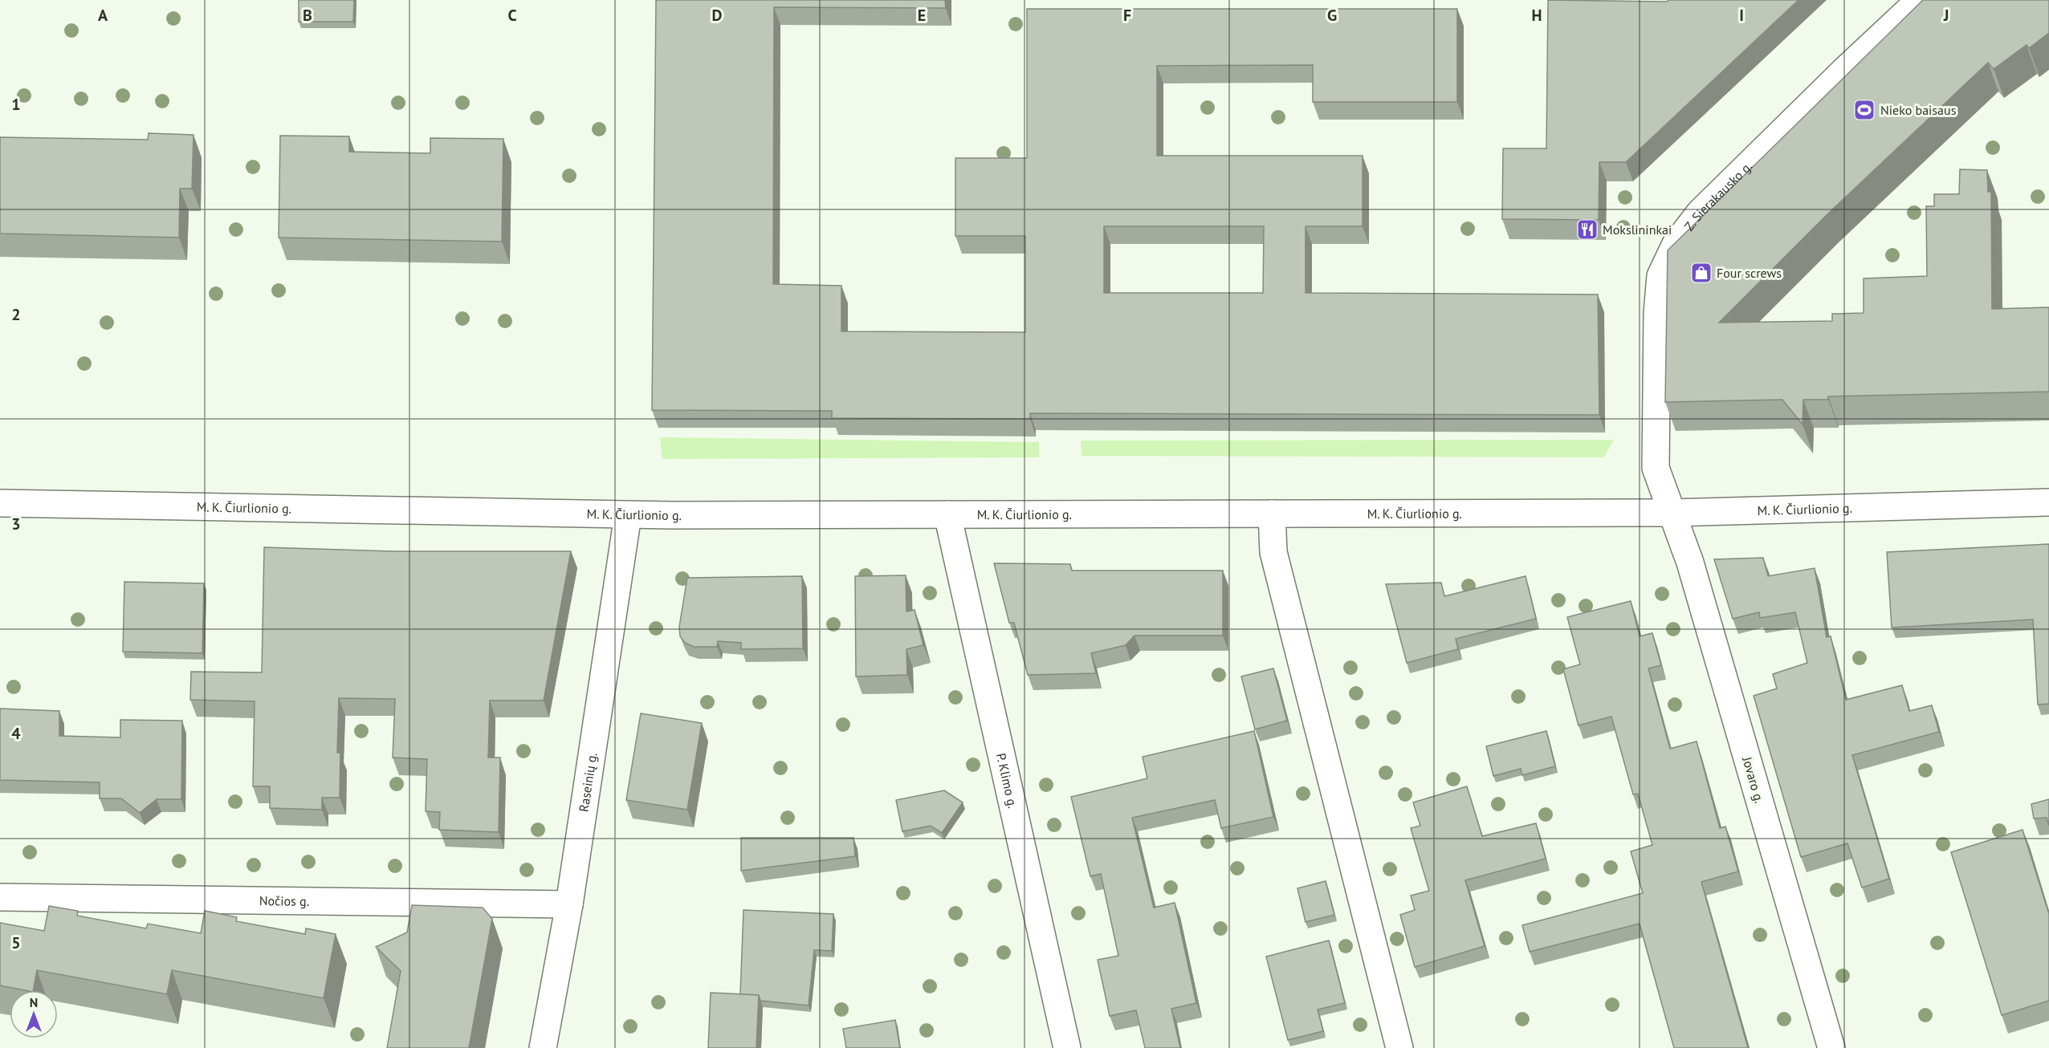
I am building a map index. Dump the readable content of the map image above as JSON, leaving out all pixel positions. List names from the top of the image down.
{
  "streets": {
    "street": [
      "Z. Sierakausko g.",
      "M. K. Čiurlionio g.",
      "Jovaro g.",
      "P. Klimo g.",
      "Raseinių g.",
      "Nočios g."
    ]
  },
  "crossings": [
    ["Z. Sierakausko g.", "M. K. Čiurlionio g."],
    ["Z. Sierakausko g.", "Jovaro g."],
    ["M. K. Čiurlionio g.", "Jovaro g."],
    ["M. K. Čiurlionio g.", "P. Klimo g."],
    ["M. K. Čiurlionio g.", "Raseinių g."],
    ["Raseinių g.", "Nočios g."]
  ],
  "places": {
    "sports": ["Nieko baisaus"],
    "restaurant": ["Mokslininkai"],
    "shop": ["Four screws"]
  },
  "north": "top",
  "grid": {
    "columns": [
      "A",
      "B",
      "C",
      "D",
      "E",
      "F",
      "G",
      "H",
      "I",
      "J"
    ],
    "rows": [
      "1",
      "2",
      "3",
      "4",
      "5"
    ]
  }
}
